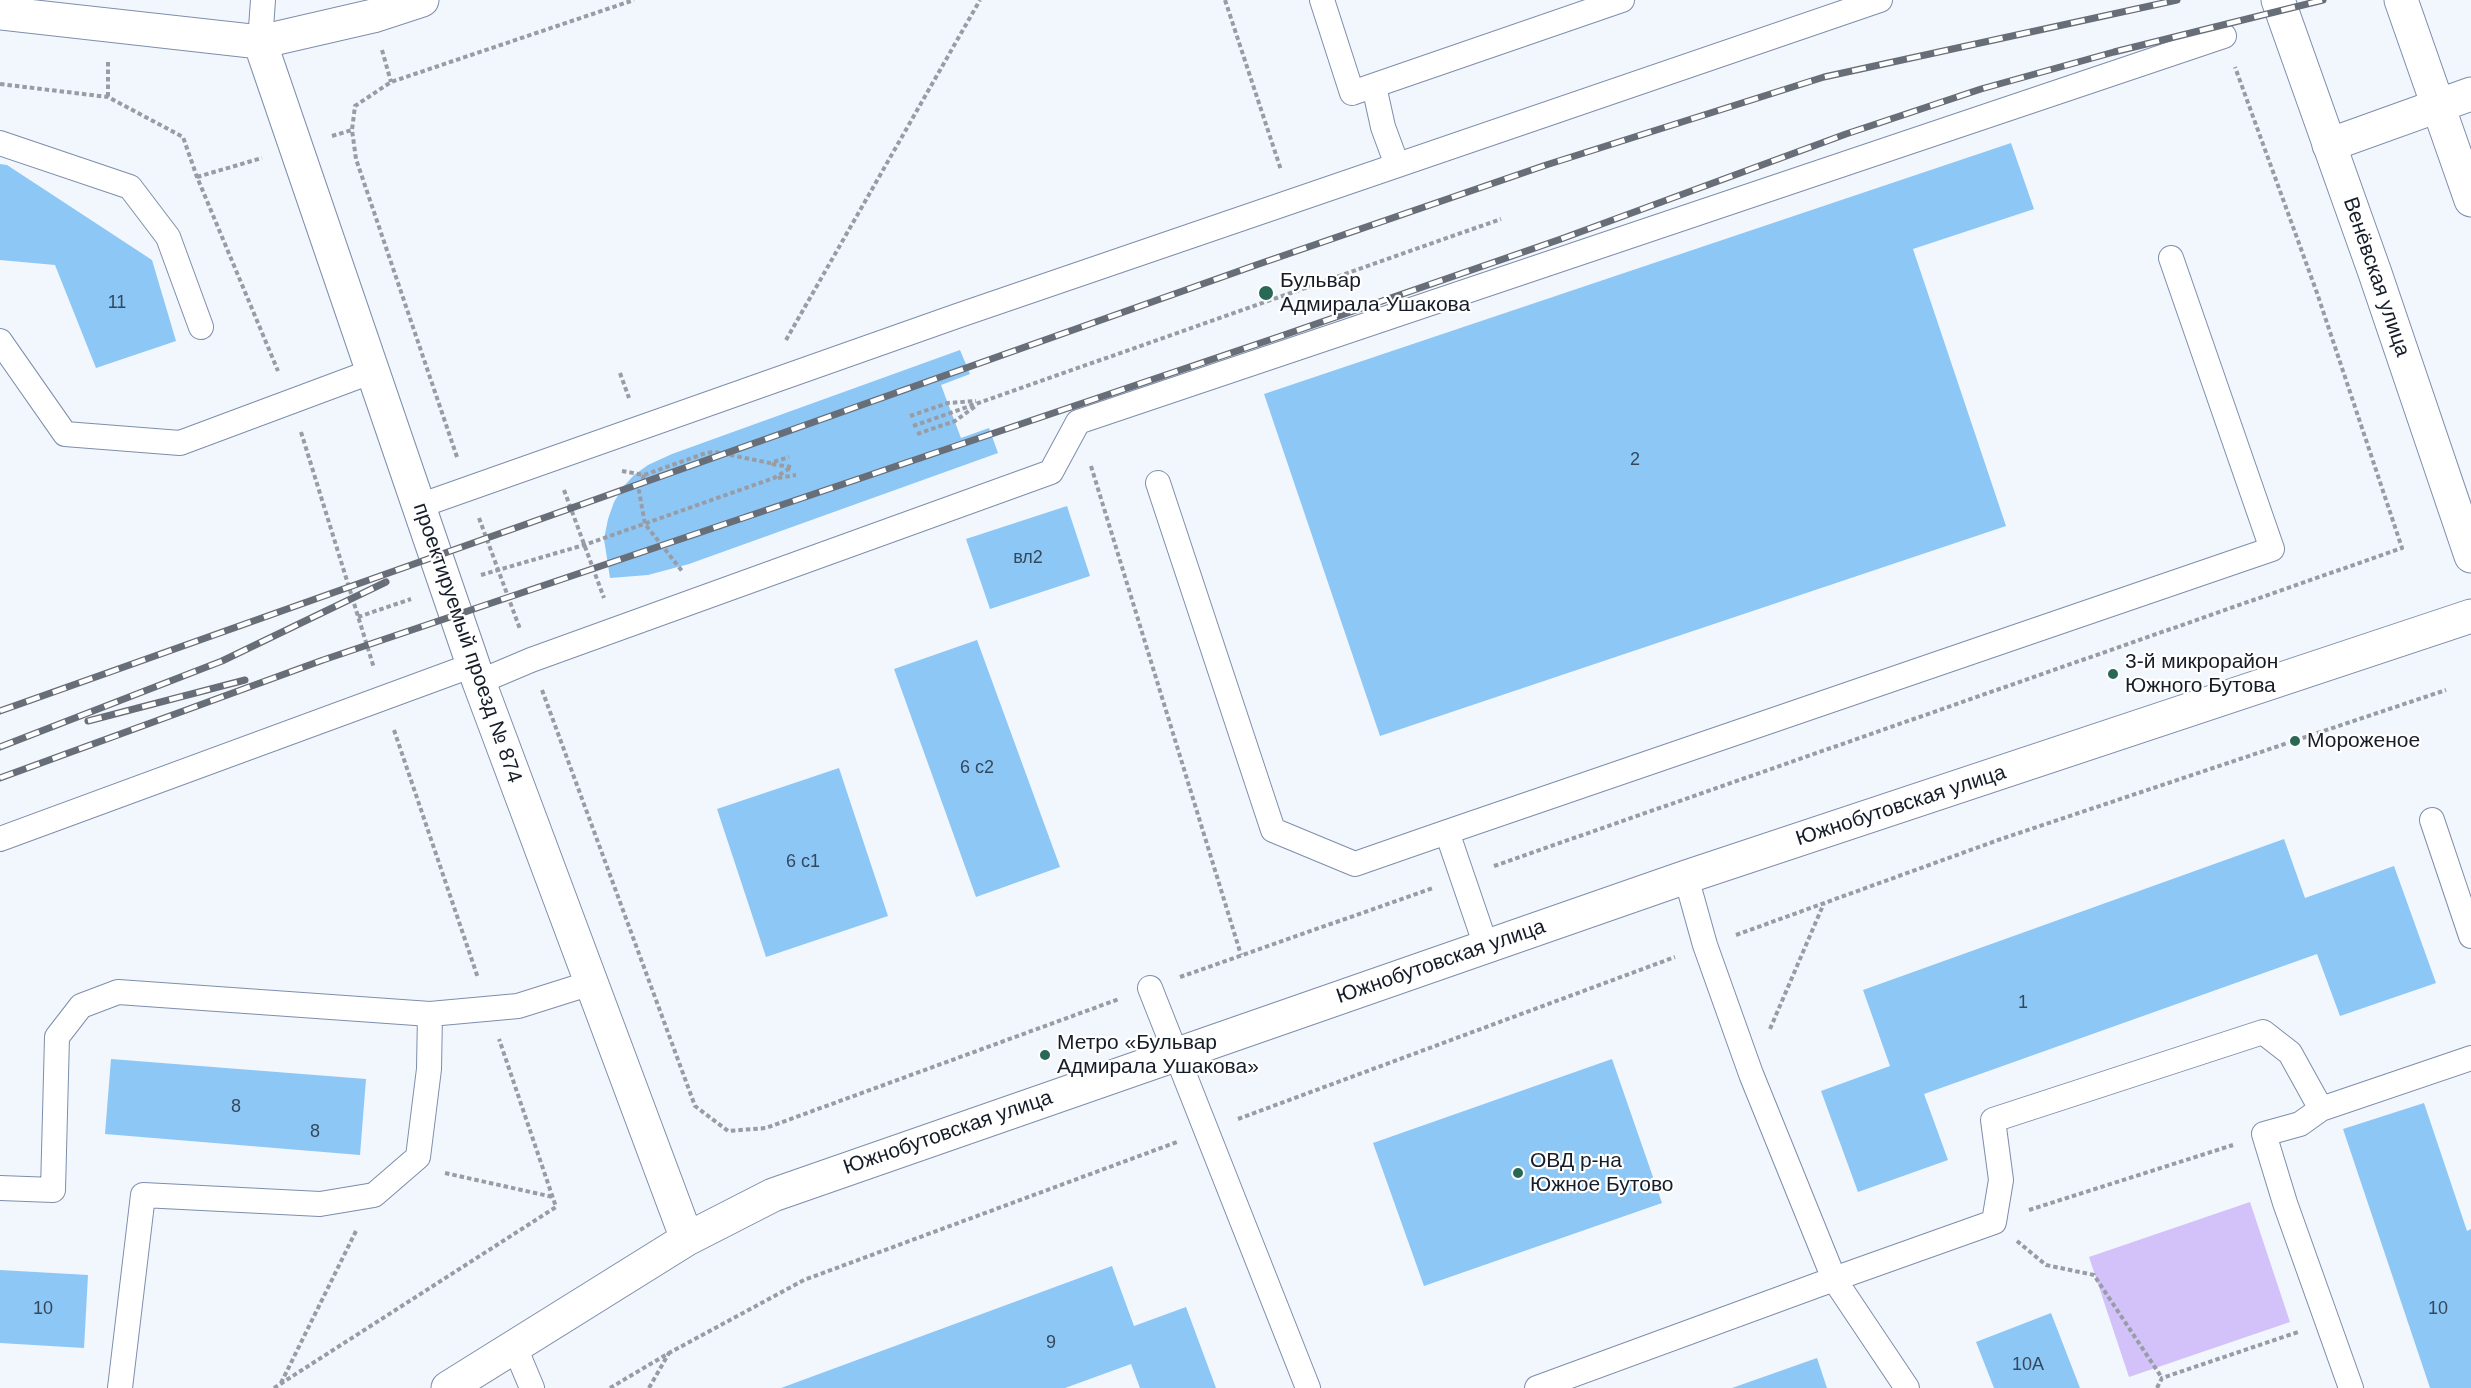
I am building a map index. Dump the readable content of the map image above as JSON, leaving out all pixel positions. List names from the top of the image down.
{
  "streets": {
    "street": ["Венёвская улица", "проектируемый проезд № 874", "Южнобутовская улица"]
  },
  "crossings": [
    ["проектируемый проезд № 874", "Южнобутовская улица"]
  ],
  "places": [
    "Бульвар Адмирала Ушакова",
    "3-й микрорайон Южного Бутова",
    "Мороженое",
    "Метро «Бульвар Адмирала Ушакова»",
    "ОВД р-на Южное Бутово"
  ],
  "house_numbers": [
    "11",
    "2",
    "вл2",
    "6 с2",
    "6 с1",
    "1",
    "8",
    "8",
    "10",
    "10",
    "9",
    "10А"
  ]
}
